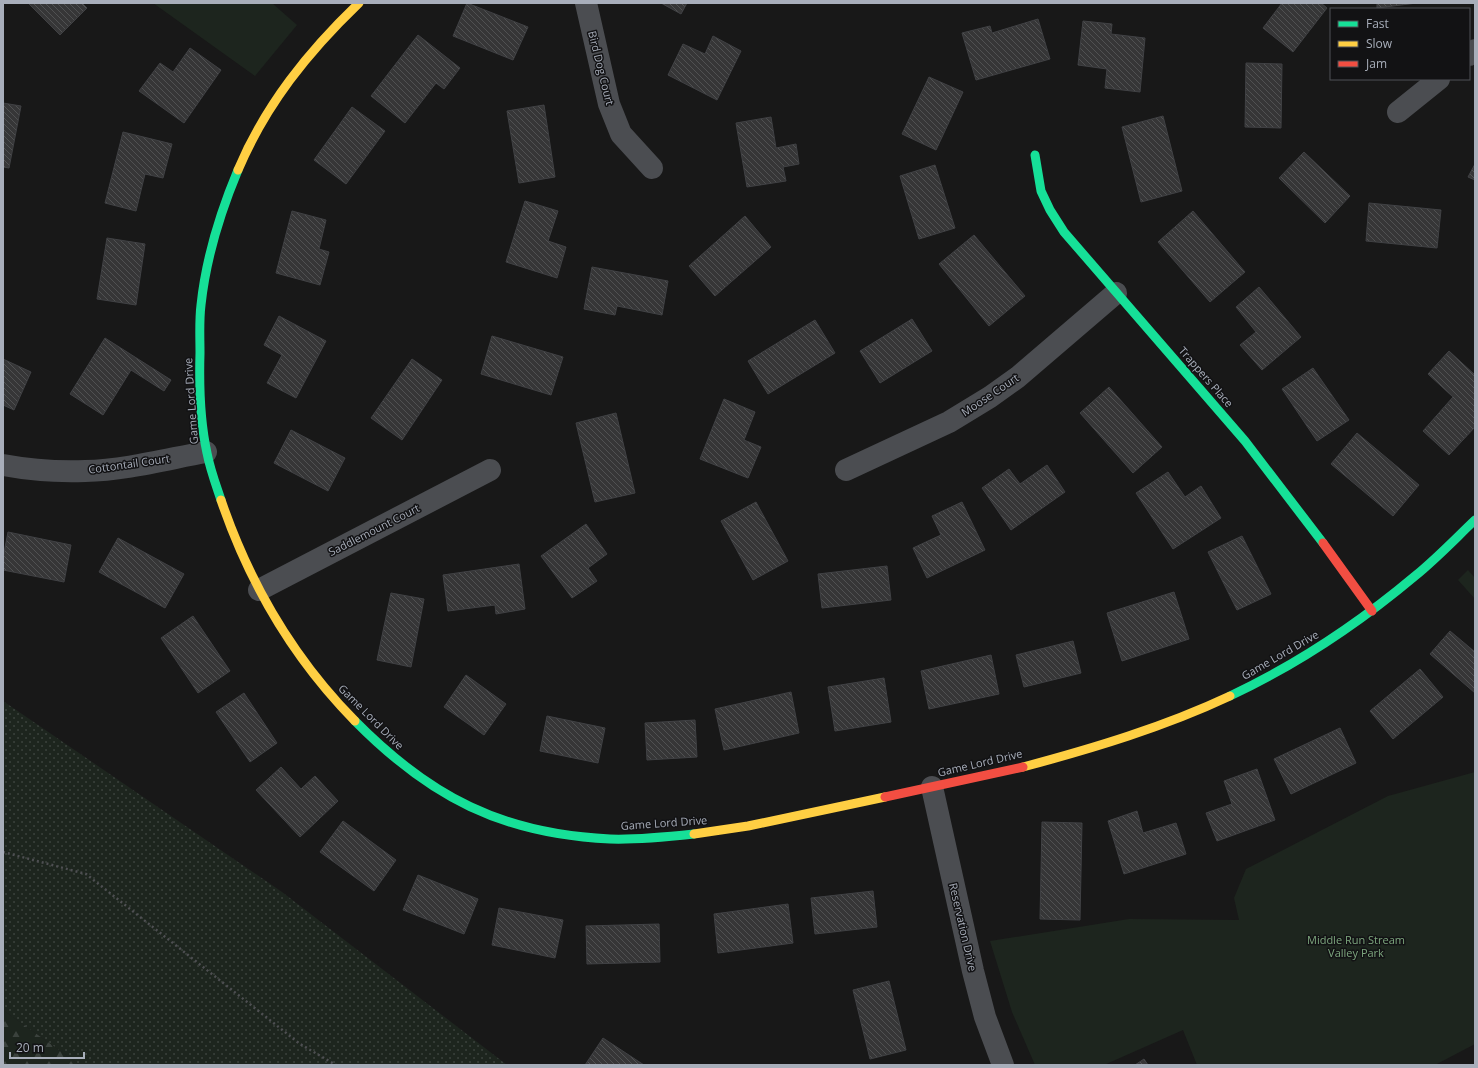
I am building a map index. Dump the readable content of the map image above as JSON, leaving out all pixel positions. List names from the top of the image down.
{
  "streets": {
    "street": [
      "Bird Dog Court",
      "Trappers Place",
      "Moose Court",
      "Game Lord Drive",
      "Cottontail Court",
      "Saddlemount Court",
      "Reservation Drive"
    ]
  },
  "crossings": [
    ["Trappers Place", "Moose Court"],
    ["Trappers Place", "Game Lord Drive"],
    ["Game Lord Drive", "Cottontail Court"],
    ["Game Lord Drive", "Saddlemount Court"],
    ["Game Lord Drive", "Reservation Drive"]
  ],
  "parks": ["Middle Run Stream Valley Park"],
  "legend": ["Fast", "Slow", "Jam"],
  "scale_bar": "20 m"
}
